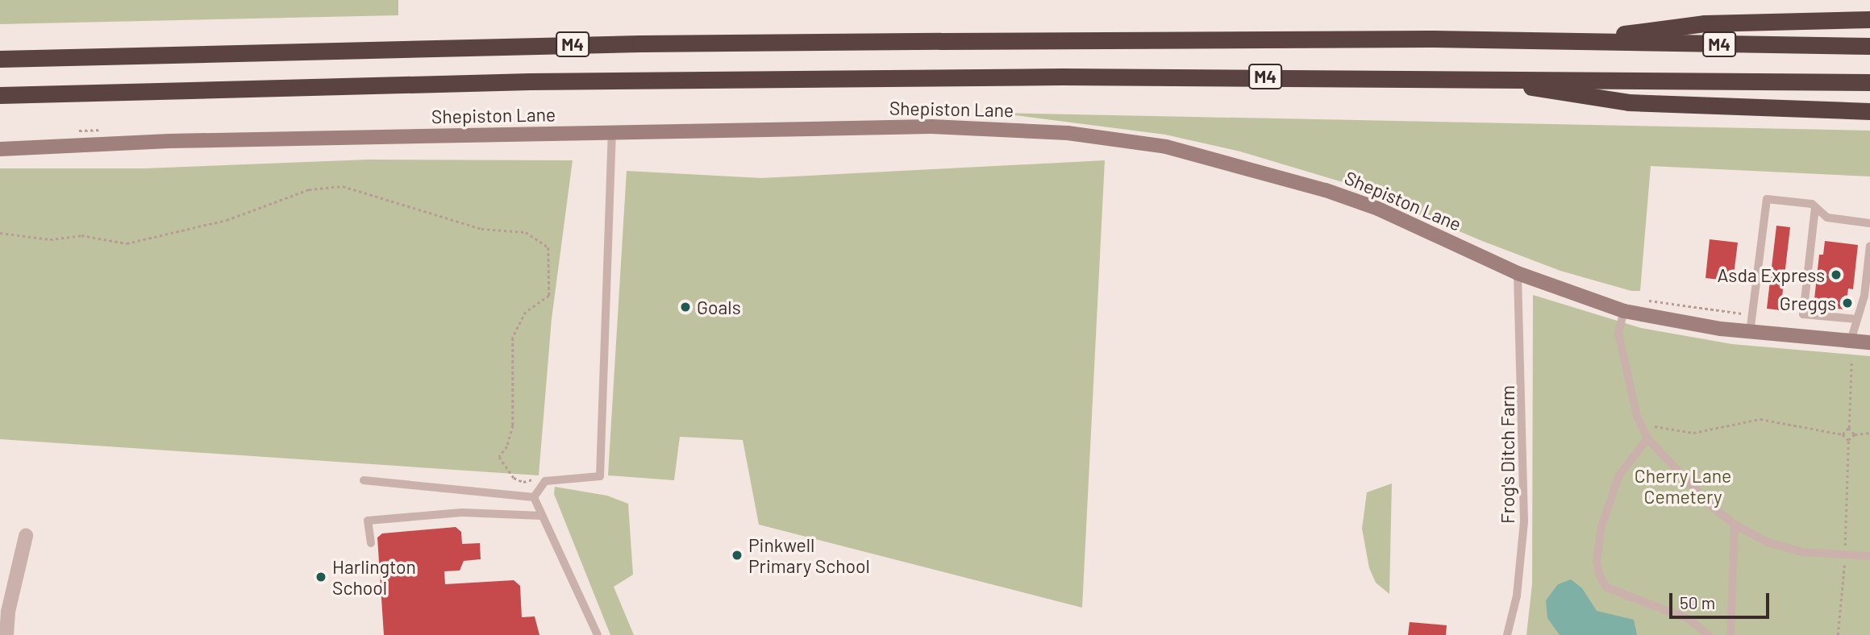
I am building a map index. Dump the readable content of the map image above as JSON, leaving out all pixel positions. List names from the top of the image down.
{
  "streets": {
    "highway": ["M4"],
    "street": ["Shepiston Lane"],
    "lane": ["Frog's Ditch Farm"]
  },
  "crossings": [
    ["Shepiston Lane", "Frog's Ditch Farm"]
  ],
  "parks": ["Cherry Lane Cemetery"],
  "places": [
    "Asda Express",
    "Greggs",
    "Goals",
    "Pinkwell Primary School",
    "Harlington School"
  ],
  "scale_bar": "50 m"
}
